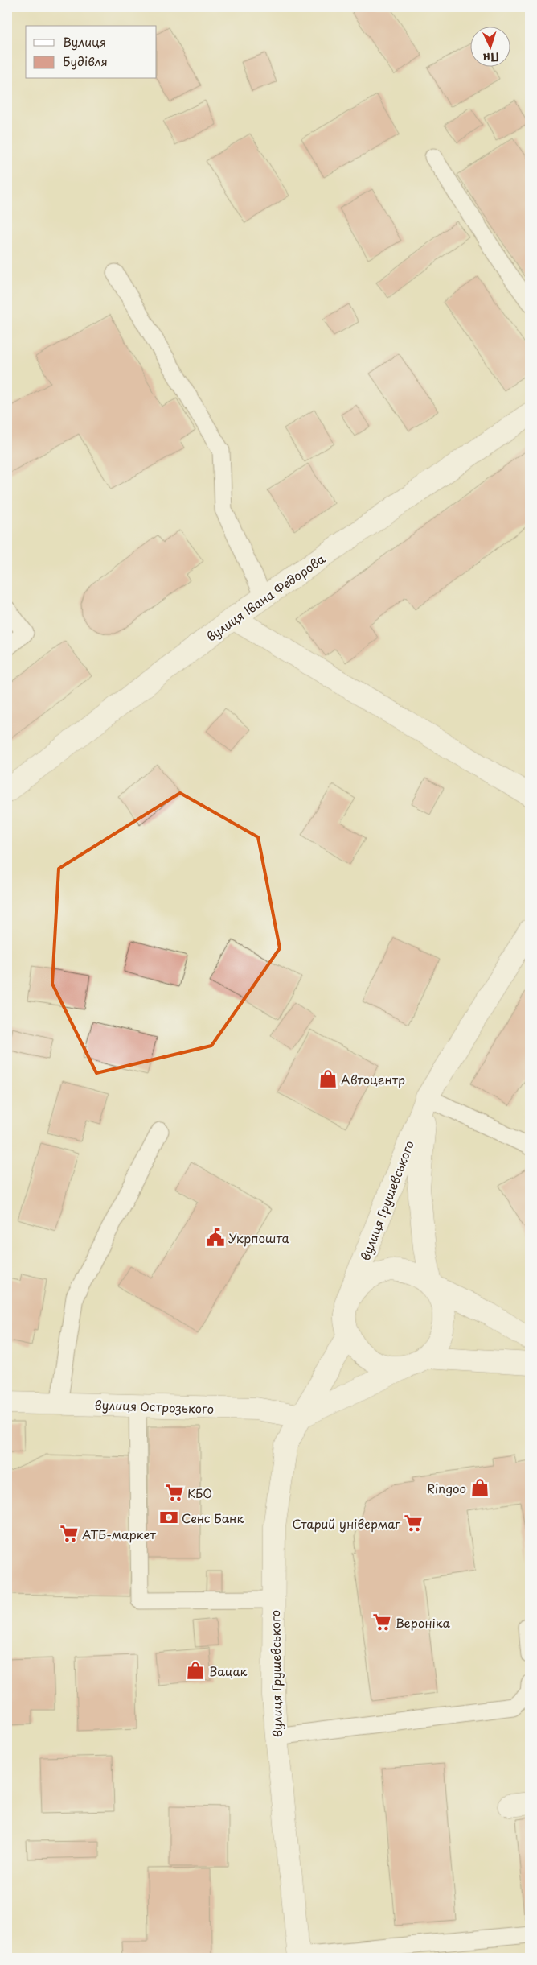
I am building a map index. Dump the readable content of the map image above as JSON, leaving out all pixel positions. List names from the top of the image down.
{
  "streets": {
    "main road": ["вулиця Івана Федорова", "вулиця Грушевського", "вулиця Острозького"]
  },
  "crossings": [
    ["вулиця Грушевського", "вулиця Острозького"]
  ],
  "places": {
    "shop": ["Автоцентр", "Ringoo", "Вацак"],
    "public building": ["Укрпошта"],
    "supermarket": [
      "КБО",
      "Старий універмаг",
      "АТБ-маркет",
      "Вероніка"
    ],
    "bank": ["Сенс Банк"]
  },
  "legend": ["Вулиця", "Будівля"],
  "north": "bottom"
}
